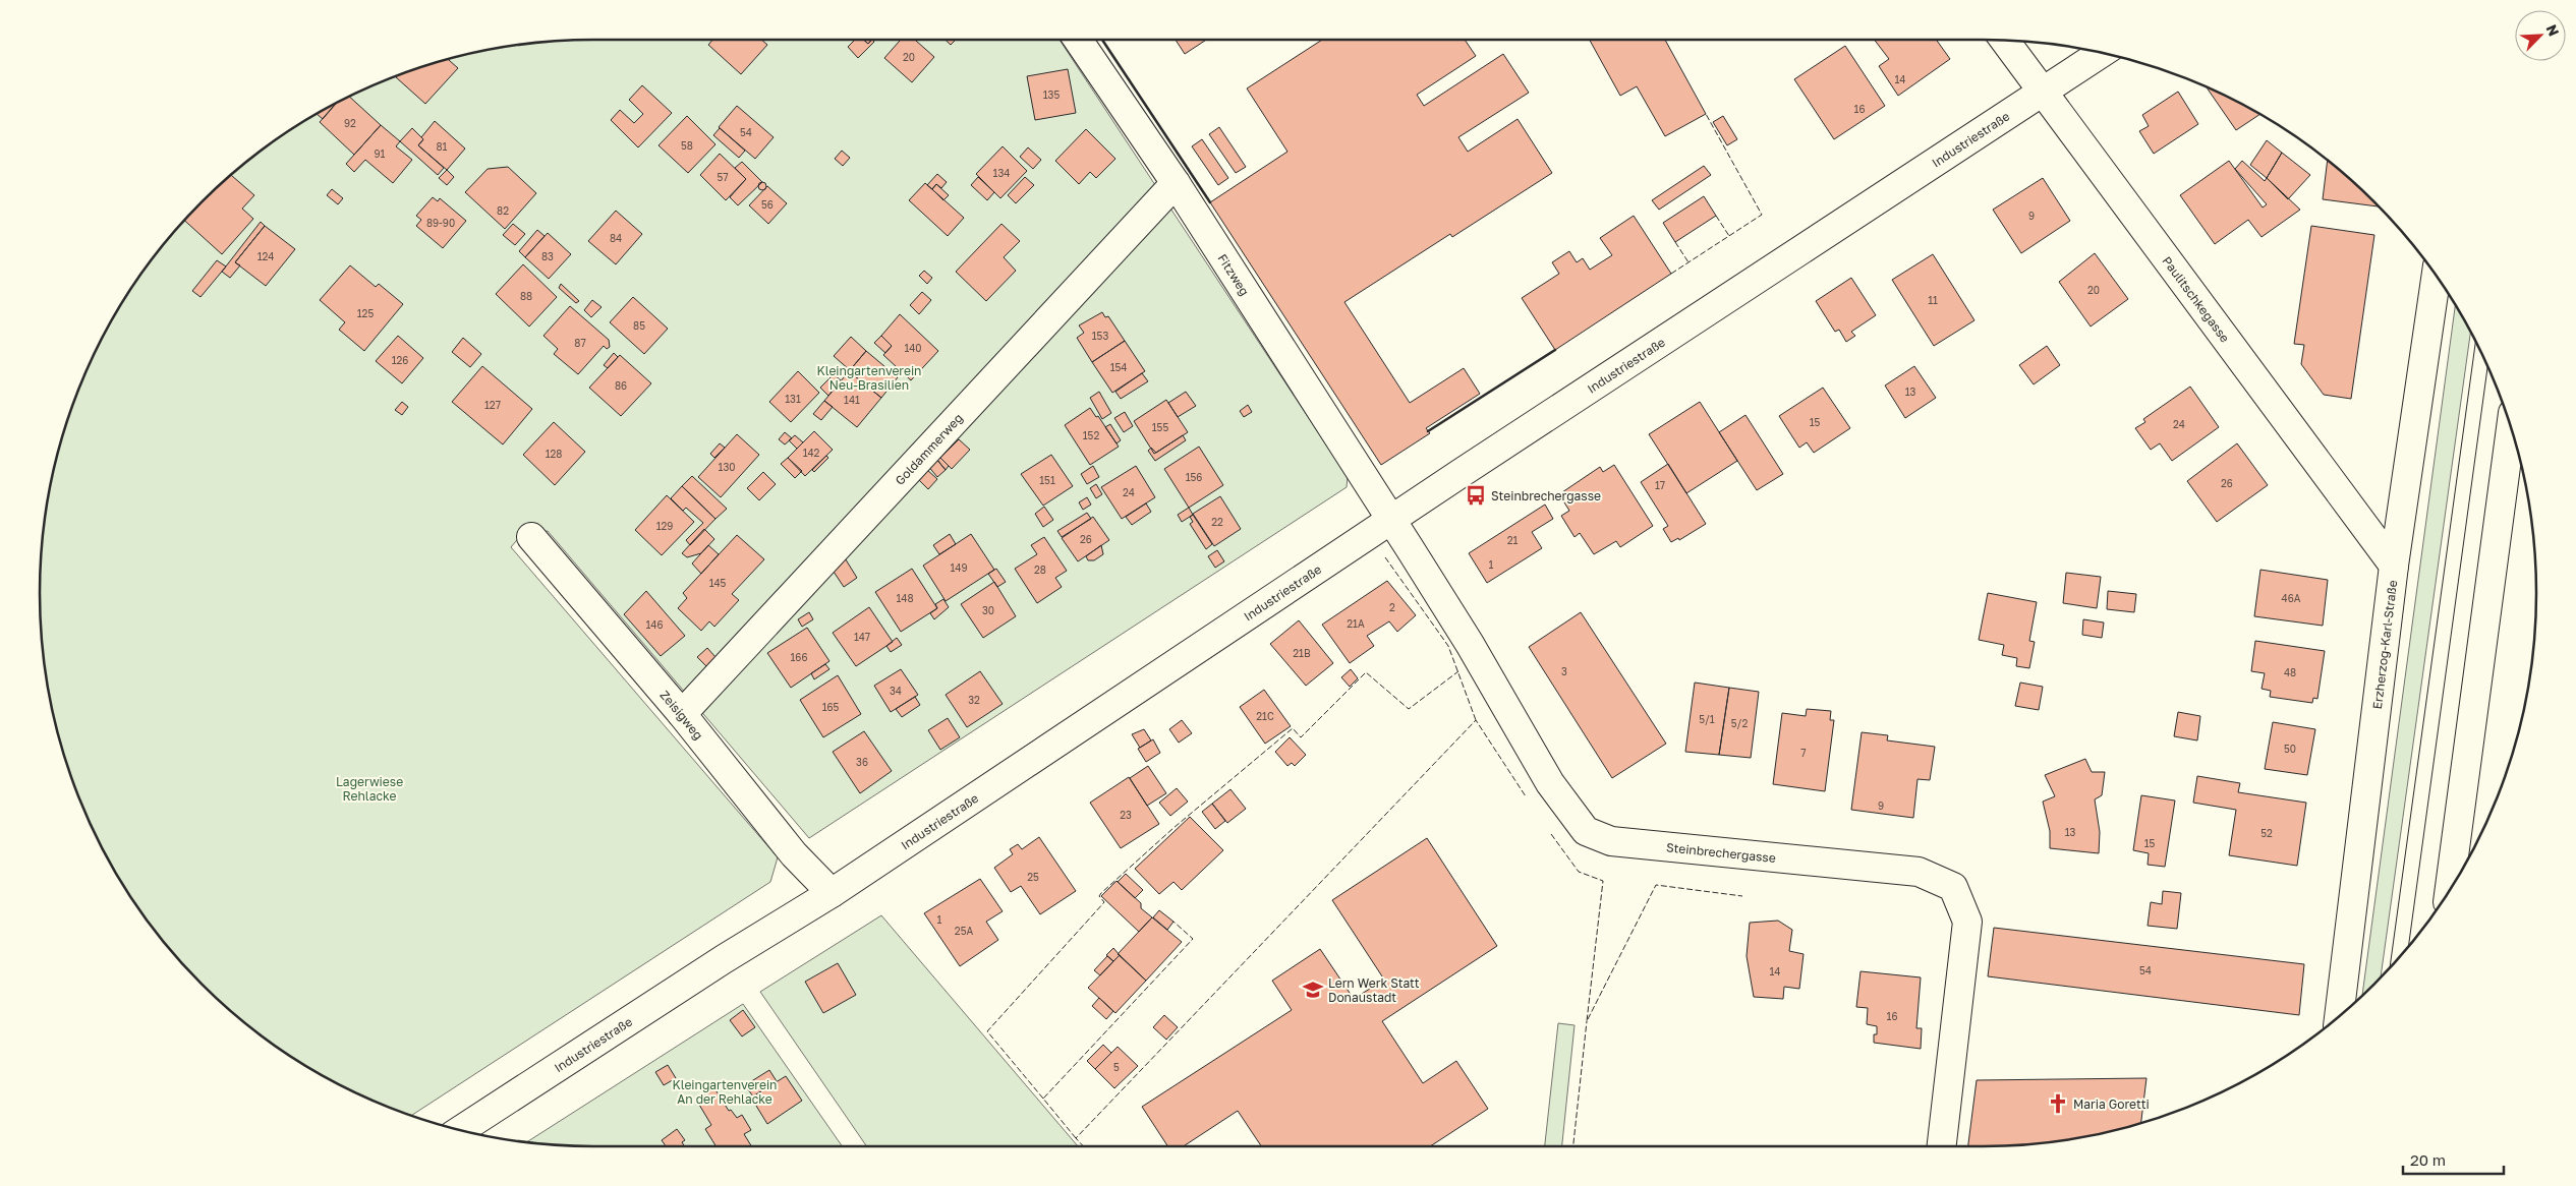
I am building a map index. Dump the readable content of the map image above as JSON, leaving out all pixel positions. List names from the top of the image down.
{
  "streets": {
    "street": [
      "Industriestraße",
      "Fitzweg",
      "Paulitschkegasse",
      "Goldammerweg",
      "Erzherzog-Karl-Straße",
      "Zeisigweg",
      "Steinbrechergasse"
    ]
  },
  "crossings": [
    ["Industriestraße", "Fitzweg"],
    ["Industriestraße", "Paulitschkegasse"],
    ["Industriestraße", "Zeisigweg"],
    ["Industriestraße", "Steinbrechergasse"],
    ["Fitzweg", "Goldammerweg"],
    ["Fitzweg", "Steinbrechergasse"],
    ["Paulitschkegasse", "Erzherzog-Karl-Straße"],
    ["Goldammerweg", "Zeisigweg"]
  ],
  "parks": ["Kleingartenverein Neu-Brasilien", "Lagerwiese Rehlacke", "Kleingartenverein An der Rehlacke"],
  "places": {
    "bus stop": ["Steinbrechergasse"],
    "school or university": ["Lern Werk Statt Donaustadt"],
    "church": ["Maria Goretti"]
  },
  "house_numbers": [
    "20",
    "14",
    "135",
    "16",
    "92",
    "54",
    "58",
    "81",
    "91",
    "134",
    "57",
    "56",
    "82",
    "9",
    "89-90",
    "84",
    "124",
    "83",
    "20",
    "88",
    "11",
    "125",
    "85",
    "153",
    "87",
    "140",
    "126",
    "154",
    "86",
    "13",
    "131",
    "141",
    "127",
    "15",
    "24",
    "155",
    "152",
    "142",
    "128",
    "130",
    "156",
    "151",
    "26",
    "17",
    "24",
    "22",
    "129",
    "26",
    "21",
    "1",
    "149",
    "28",
    "145",
    "148",
    "46A",
    "2",
    "30",
    "21A",
    "146",
    "147",
    "21B",
    "166",
    "3",
    "48",
    "34",
    "32",
    "165",
    "21C",
    "5/1",
    "5/2",
    "50",
    "7",
    "36",
    "9",
    "23",
    "13",
    "52",
    "15",
    "25",
    "1",
    "25A",
    "54",
    "14",
    "16",
    "5"
  ],
  "scale_bar": "20 m",
  "north": "top right"
}
